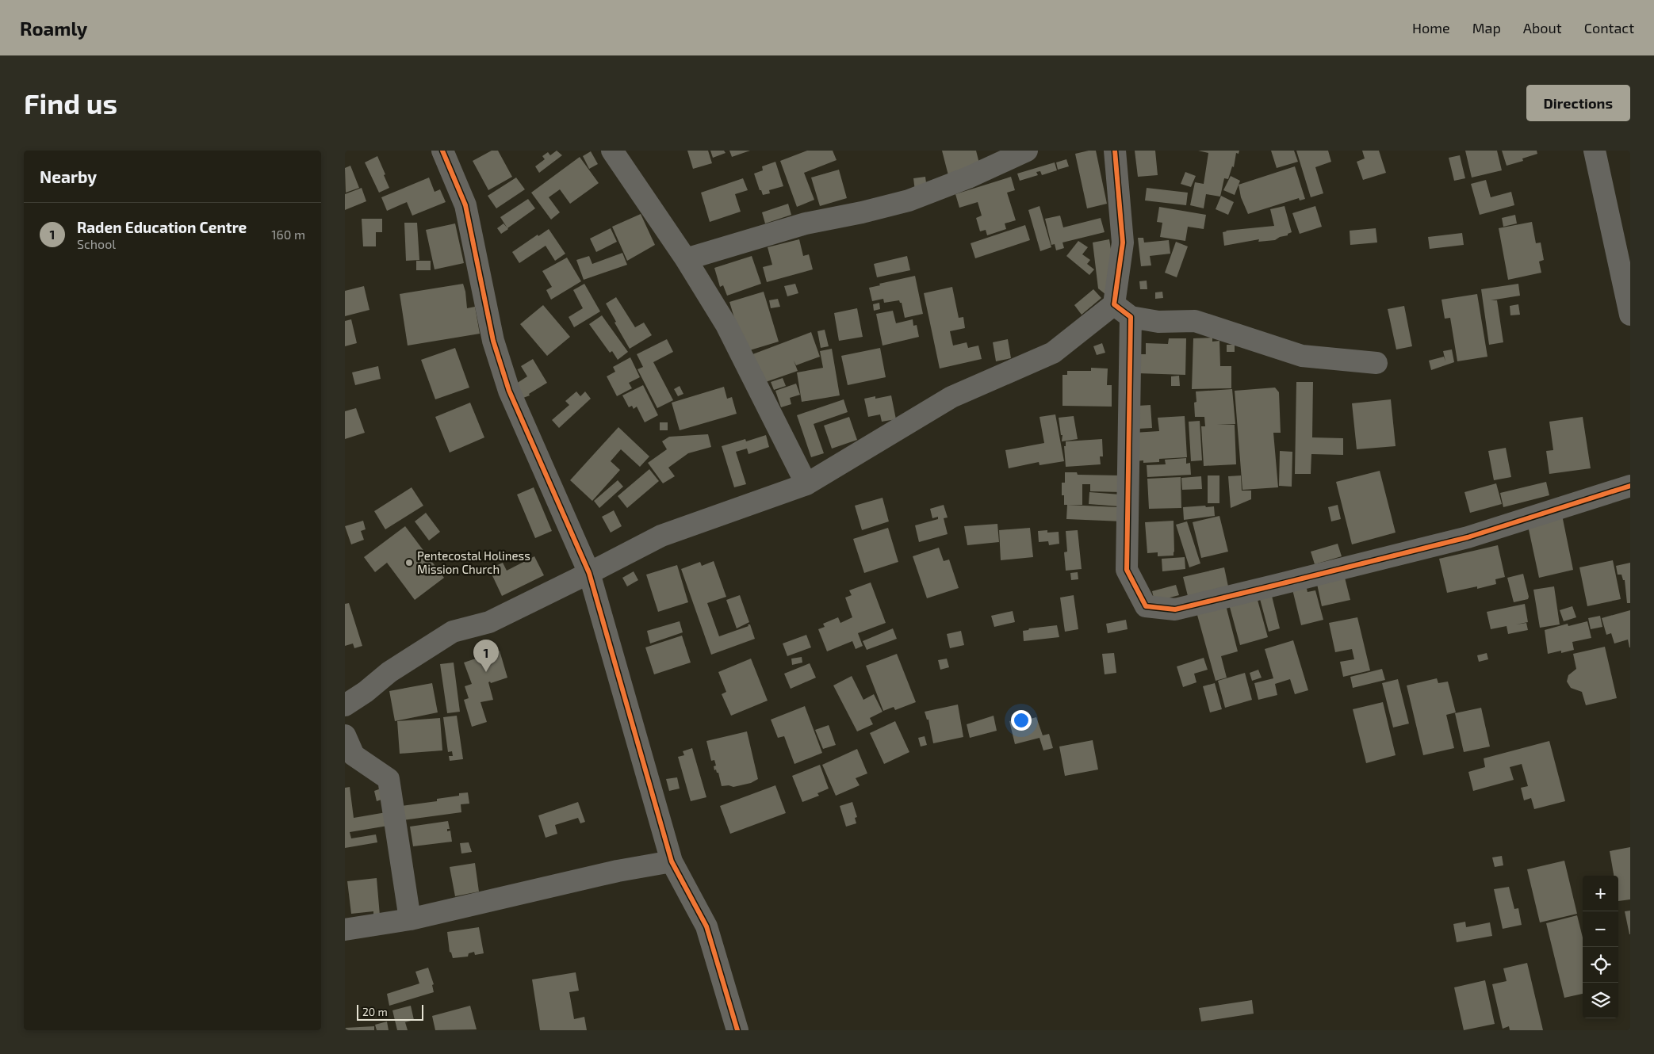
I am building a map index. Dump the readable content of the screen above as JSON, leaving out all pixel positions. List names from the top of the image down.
{
  "places": ["Pentecostal Holiness Mission Church"],
  "scale_bar": "20 m",
  "page": {
    "header": "Roamly",
    "nav": [
      "Home",
      "Map",
      "About",
      "Contact"
    ],
    "buttons": "Directions",
    "title": "Find us",
    "heading": "Nearby",
    "list": [
      {
        "mark": "1",
        "name": "Raden Education Centre",
        "note": "School",
        "value": "160 m"
      }
    ],
    "pins": "1",
    "map_buttons": ["+", "−"],
    "scale": "20 m"
  }
}
